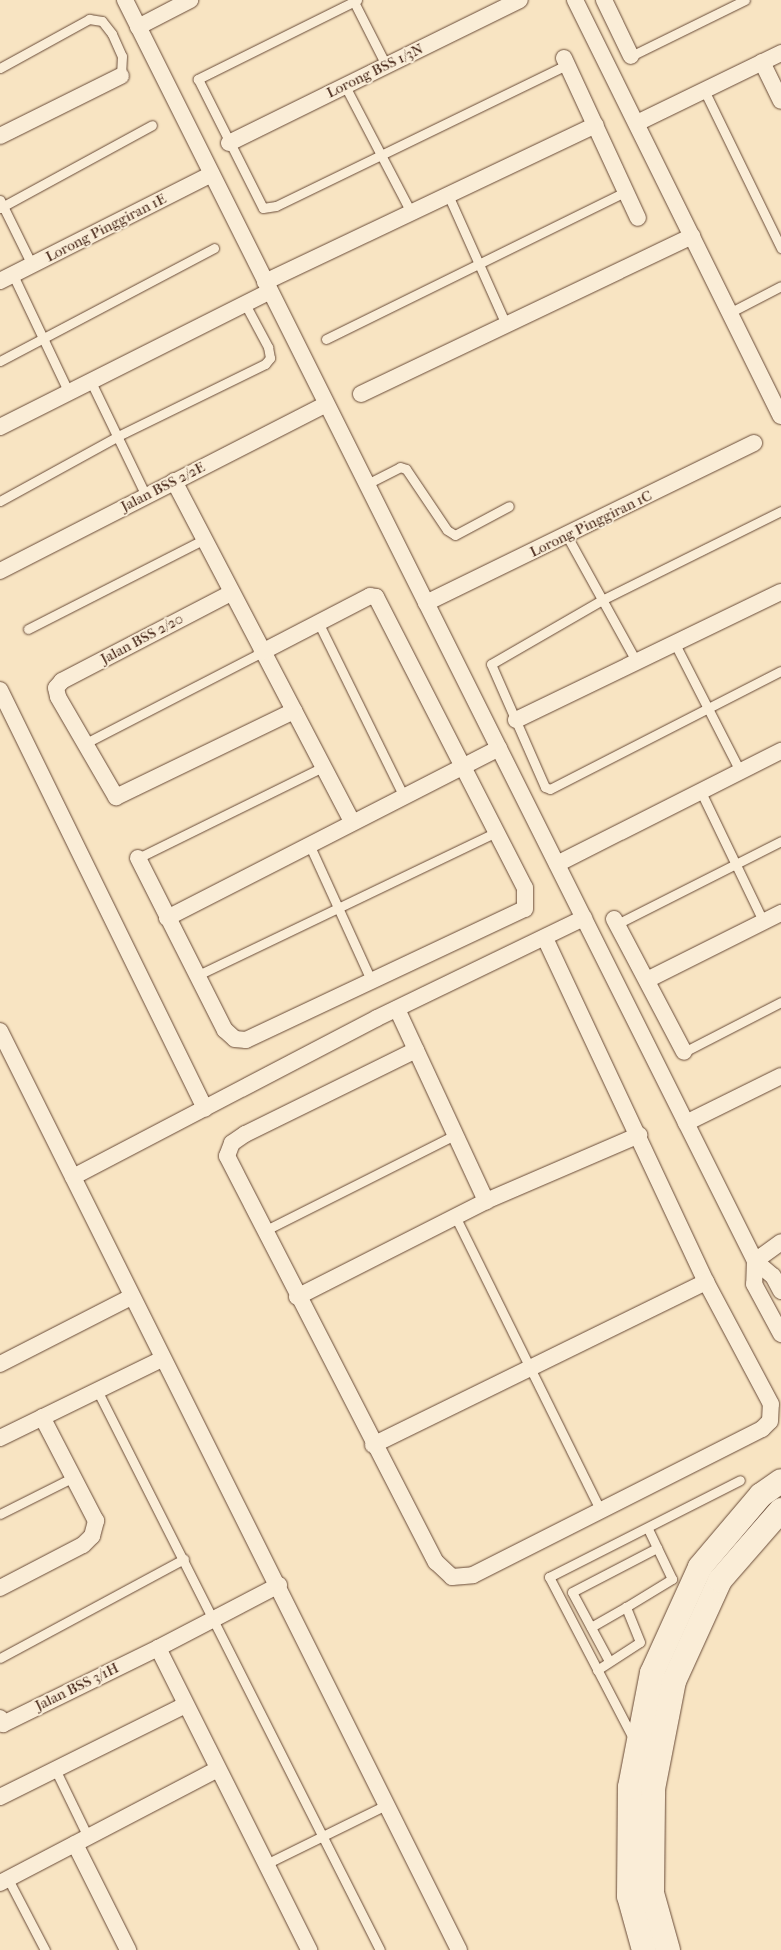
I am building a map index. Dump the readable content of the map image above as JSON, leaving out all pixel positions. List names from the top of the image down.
{
  "streets": {
    "street": [
      "Lorong BSS 1/3N",
      "Lorong Pinggiran 1E",
      "Jalan BSS 2/2E",
      "Lorong Pinggiran 1C",
      "Jalan BSS 2/20",
      "Jalan BSS 3/1H"
    ]
  }
}
